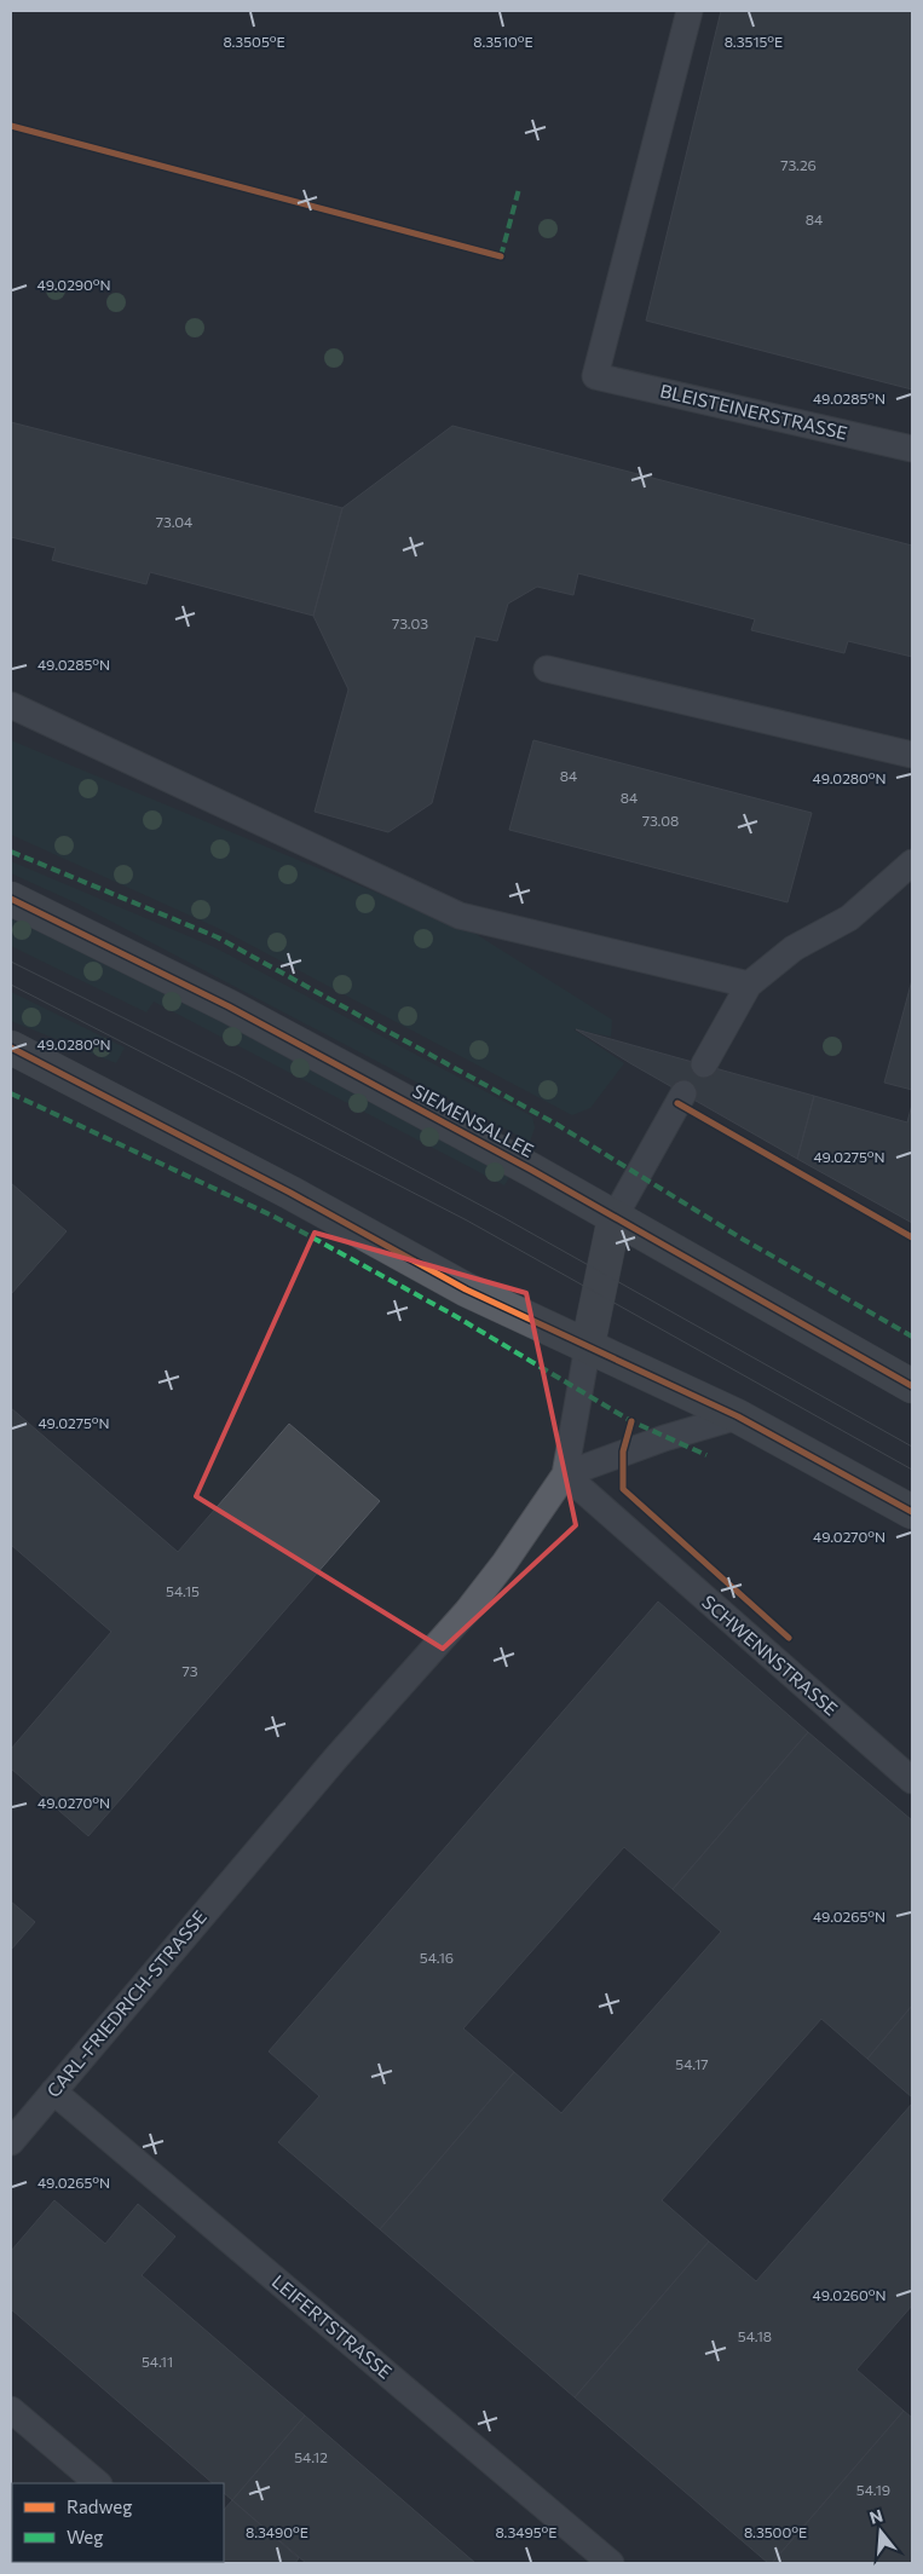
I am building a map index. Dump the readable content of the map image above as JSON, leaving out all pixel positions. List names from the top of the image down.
{
  "streets": {
    "main road": ["SIEMENSALLEE"],
    "lane": [
      "BLEISTEINERSTRASSE",
      "SCHWENNSTRASSE",
      "CARL-FRIEDRICH-STRASSE",
      "LEIFERTSTRASSE"
    ]
  },
  "crossings": [
    ["SCHWENNSTRASSE", "CARL-FRIEDRICH-STRASSE"],
    ["CARL-FRIEDRICH-STRASSE", "LEIFERTSTRASSE"]
  ],
  "house_numbers": [
    "73.26",
    "84",
    "73.04",
    "73.03",
    "84",
    "84",
    "73.08",
    "54.15",
    "73",
    "54.16",
    "54.17",
    "54.18",
    "54.11",
    "54.12",
    "54.19"
  ],
  "legend": ["Radweg", "Weg"],
  "north": "top",
  "coordinates": [
    "8.3505°E",
    "8.3510°E",
    "8.3515°E",
    "49.0290°N",
    "49.0285°N",
    "49.0280°N",
    "49.0275°N",
    "49.0270°N",
    "49.0265°N",
    "49.0260°N",
    "8.3490°E",
    "8.3495°E",
    "8.3500°E"
  ]
}
